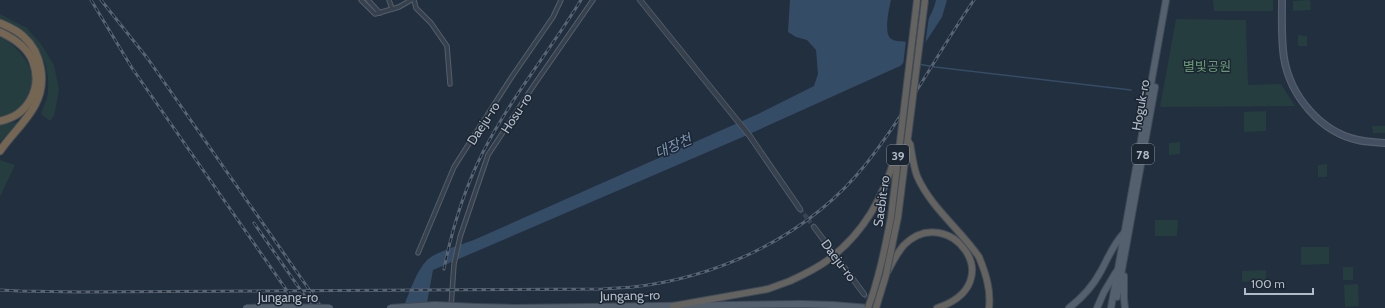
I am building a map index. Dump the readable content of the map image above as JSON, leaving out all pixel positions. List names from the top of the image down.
{
  "streets": {
    "highway": ["39", "Saebit-ro"],
    "main road": ["Hoguk-ro", "78", "Jungang-ro"],
    "street": ["Hosu-ro", "Daeju-ro"]
  },
  "crossings": [
    ["Saebit-ro", "Jungang-ro"]
  ],
  "water": ["대장천"],
  "parks": ["별빛공원"],
  "scale_bar": "100 m"
}
